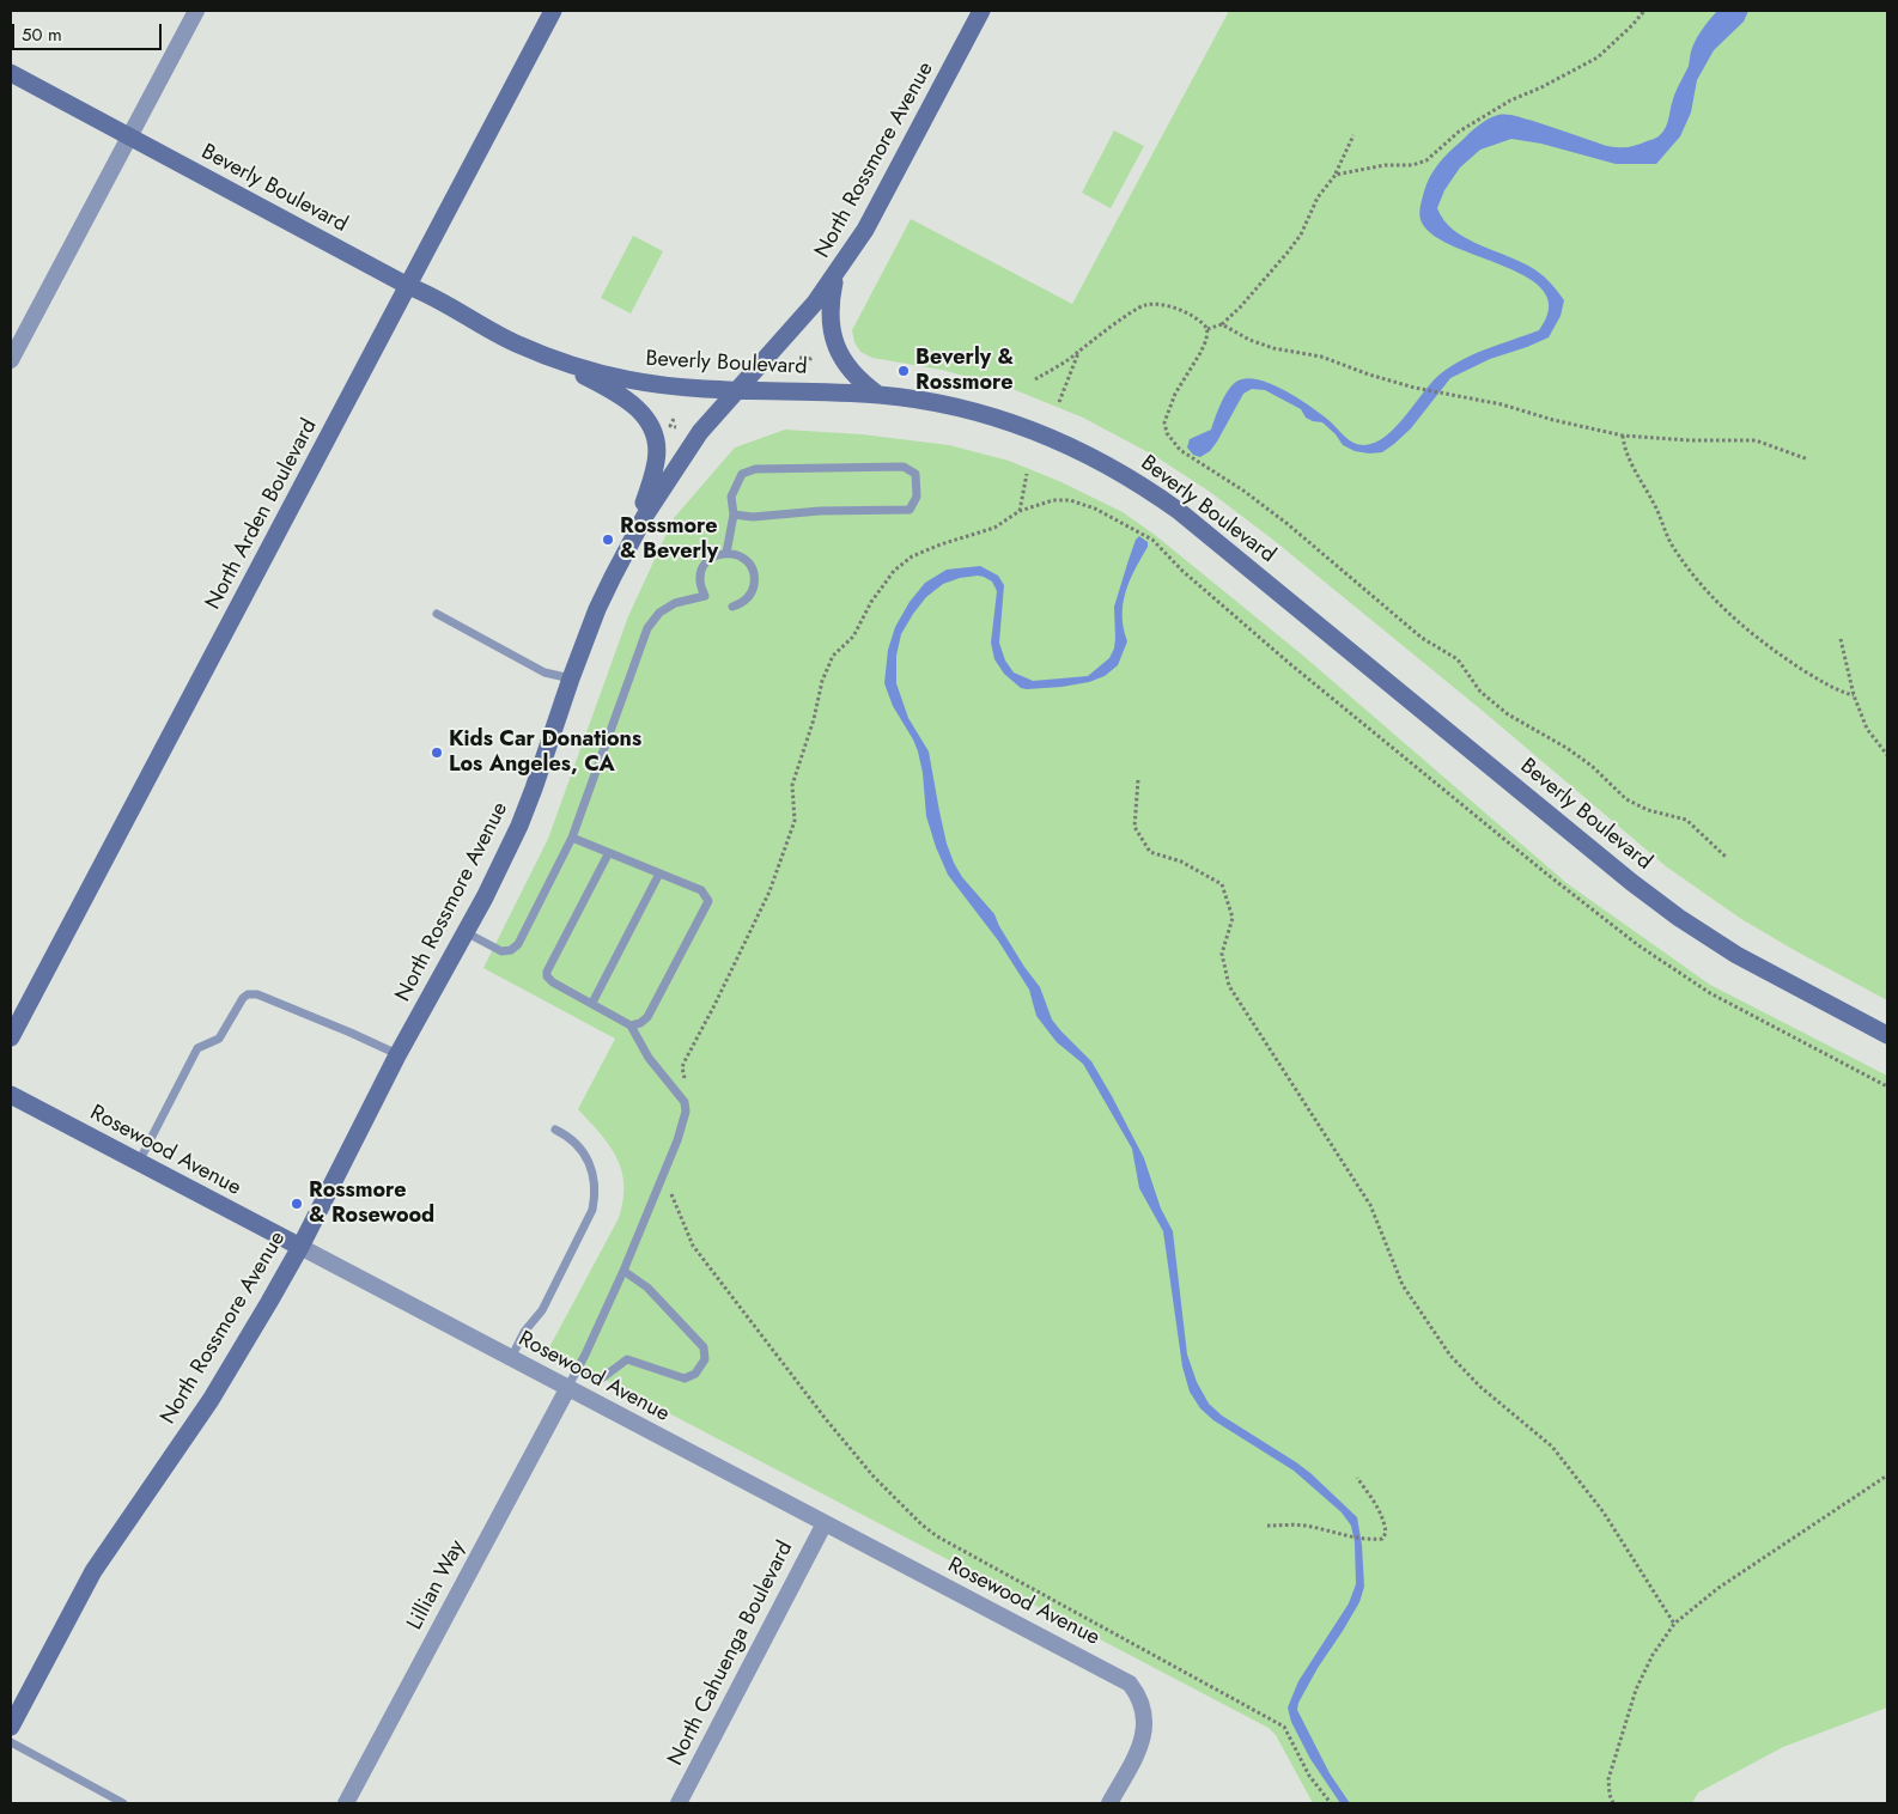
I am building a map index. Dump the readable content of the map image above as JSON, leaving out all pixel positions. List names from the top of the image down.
{
  "streets": {
    "main road": [
      "North Rossmore Avenue",
      "Beverly Boulevard",
      "North Arden Boulevard",
      "Rosewood Avenue"
    ],
    "street": ["Lillian Way", "North Cahuenga Boulevard"]
  },
  "crossings": [
    ["North Rossmore Avenue", "Beverly Boulevard"],
    ["North Rossmore Avenue", "Rosewood Avenue"],
    ["Beverly Boulevard", "North Arden Boulevard"],
    ["Rosewood Avenue", "Lillian Way"],
    ["Rosewood Avenue", "North Cahuenga Boulevard"]
  ],
  "places": [
    "Beverly & Rossmore",
    "Rossmore & Beverly",
    "Kids Car Donations Los Angeles, CA",
    "Rossmore & Rosewood"
  ],
  "scale_bar": "50 m"
}
